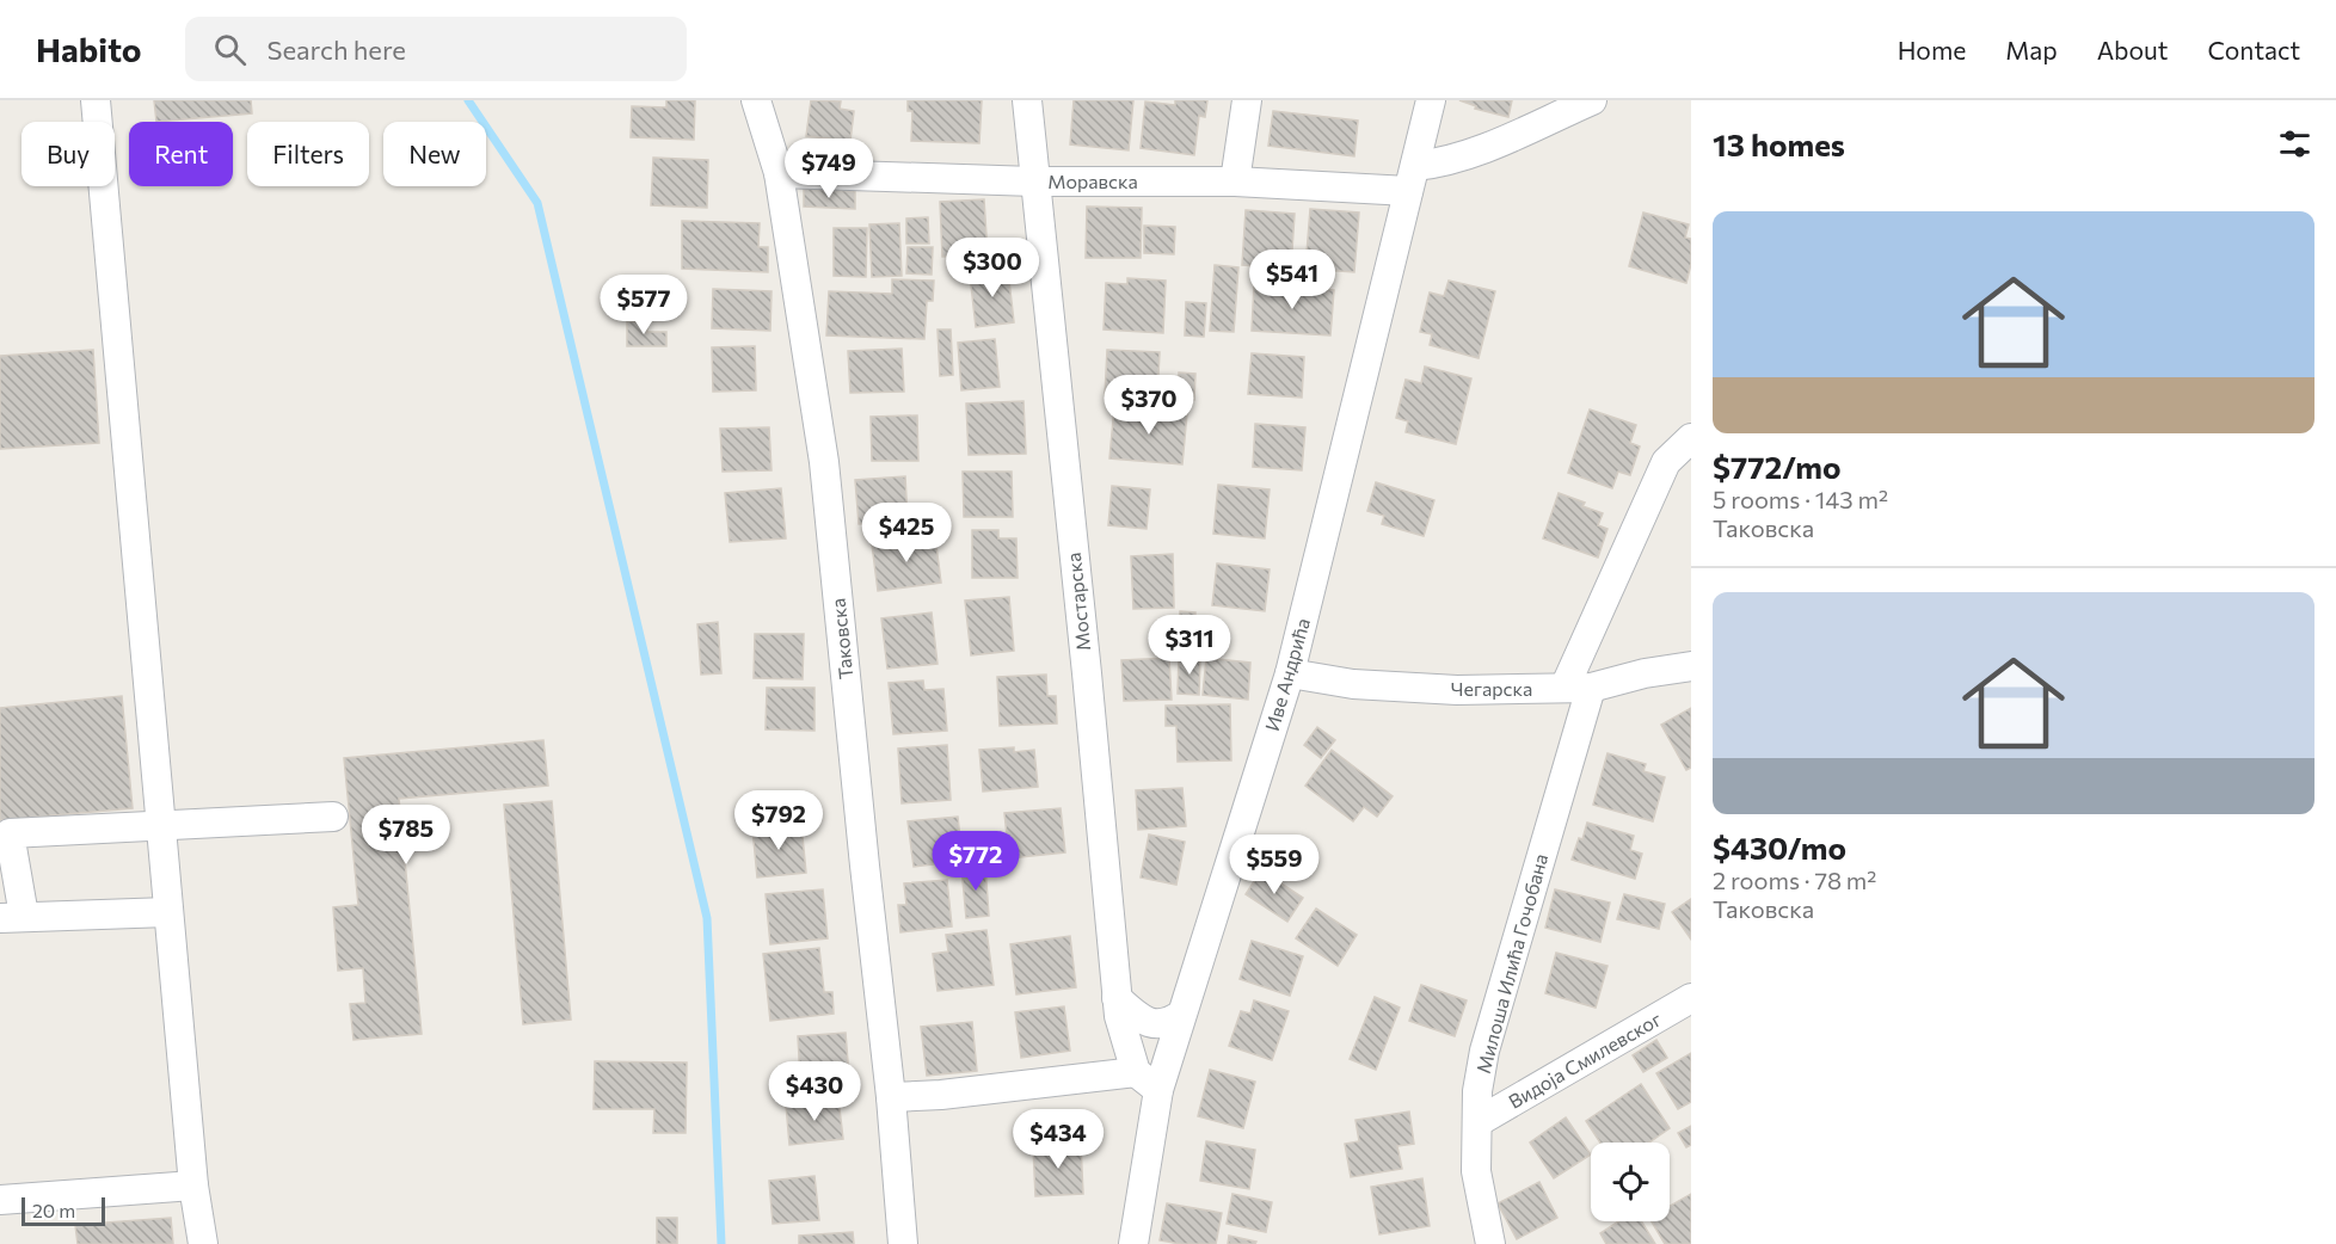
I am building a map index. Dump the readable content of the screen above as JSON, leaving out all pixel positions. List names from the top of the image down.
{
  "streets": {
    "street": [
      "Моравска",
      "Мостарска",
      "Таковска",
      "Иве Андрића",
      "Чегарска",
      "Милоша Илића Гочобана",
      "Видоја Смилевског"
    ]
  },
  "crossings": [
    ["Моравска", "Мостарска"],
    ["Моравска", "Таковска"],
    ["Моравска", "Иве Андрића"],
    ["Иве Андрића", "Чегарска"],
    ["Чегарска", "Милоша Илића Гочобана"],
    ["Милоша Илића Гочобана", "Видоја Смилевског"]
  ],
  "scale_bar": "20 m",
  "page": {
    "header": "Habito",
    "search": "Search here",
    "nav": [
      "Home",
      "Map",
      "About",
      "Contact"
    ],
    "heading": "13 homes",
    "chip": [
      "Buy",
      "Rent",
      "Filters",
      "New"
    ],
    "price": [
      "$749",
      "$300",
      "$541",
      "$577",
      "$370",
      "$425",
      "$311",
      "$792",
      "$785",
      "$772",
      "$559",
      "$430",
      "$434"
    ],
    "list": [
      {
        "name": "$772/mo",
        "note": "5 rooms · 143 m² · Таковска"
      },
      {
        "name": "$430/mo",
        "note": "2 rooms · 78 m² · Таковска"
      }
    ],
    "scale": "20 m"
  }
}
